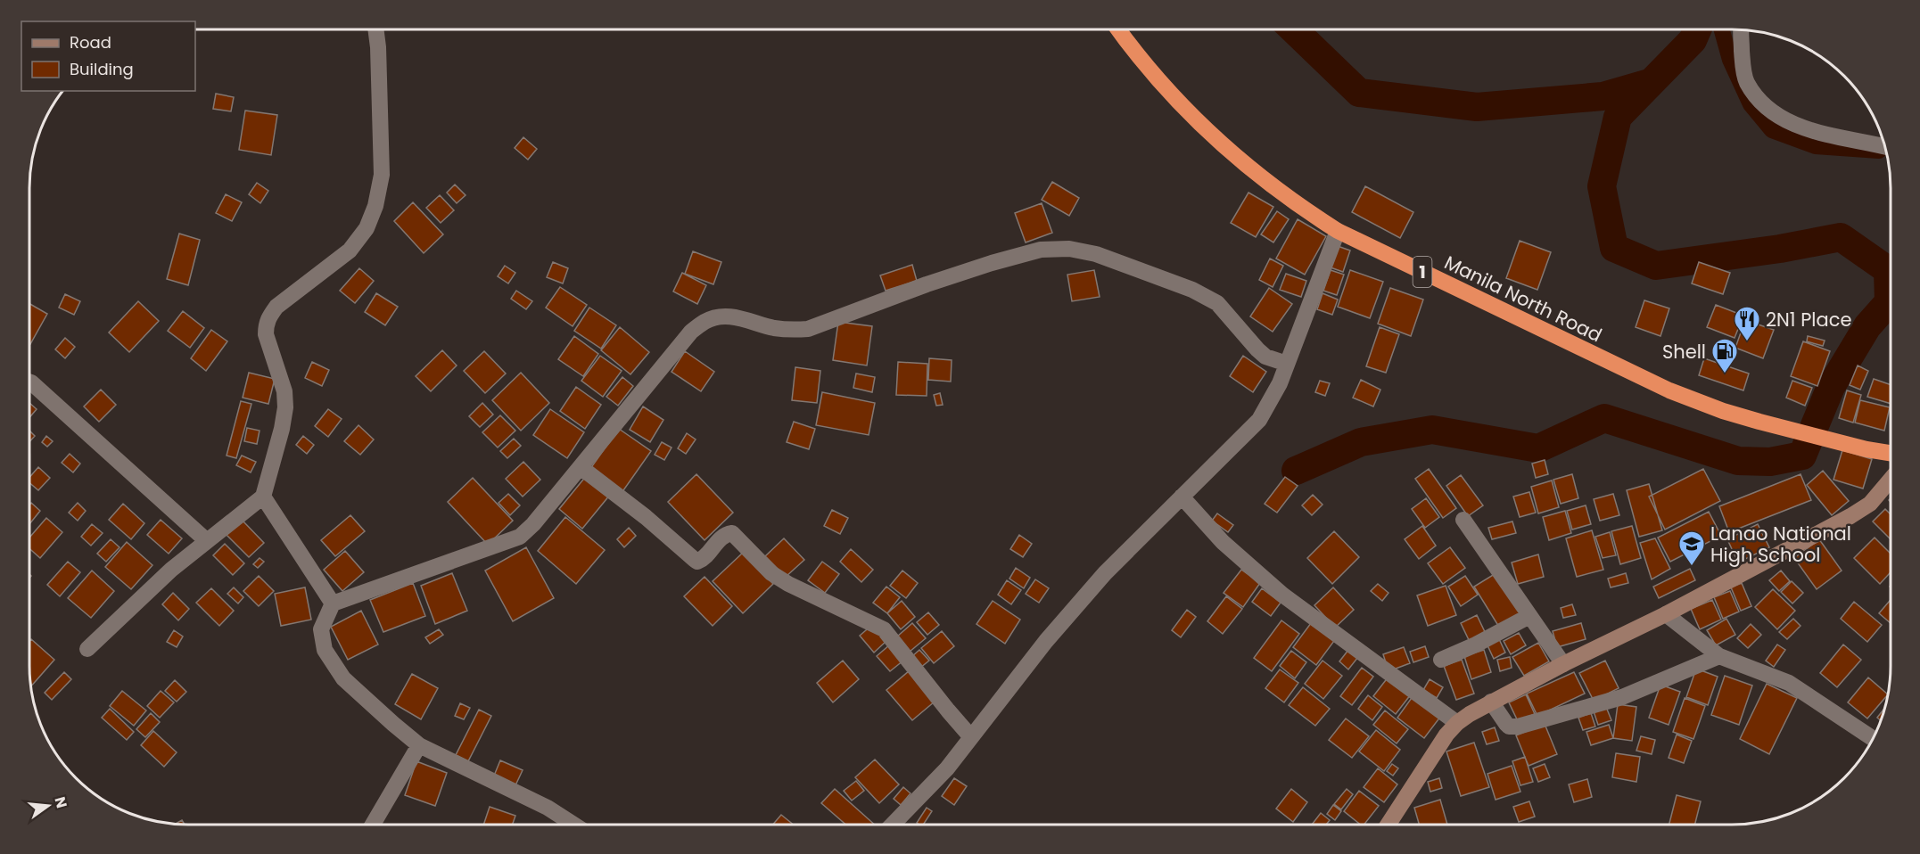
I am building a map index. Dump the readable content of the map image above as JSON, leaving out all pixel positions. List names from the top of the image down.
{
  "streets": {
    "highway": ["1", "Manila North Road"]
  },
  "places": {
    "restaurant": ["2N1 Place"],
    "fuel station": ["Shell"],
    "school or university": ["Lanao National High School"]
  },
  "legend": ["Road", "Building"],
  "north": "right"
}
